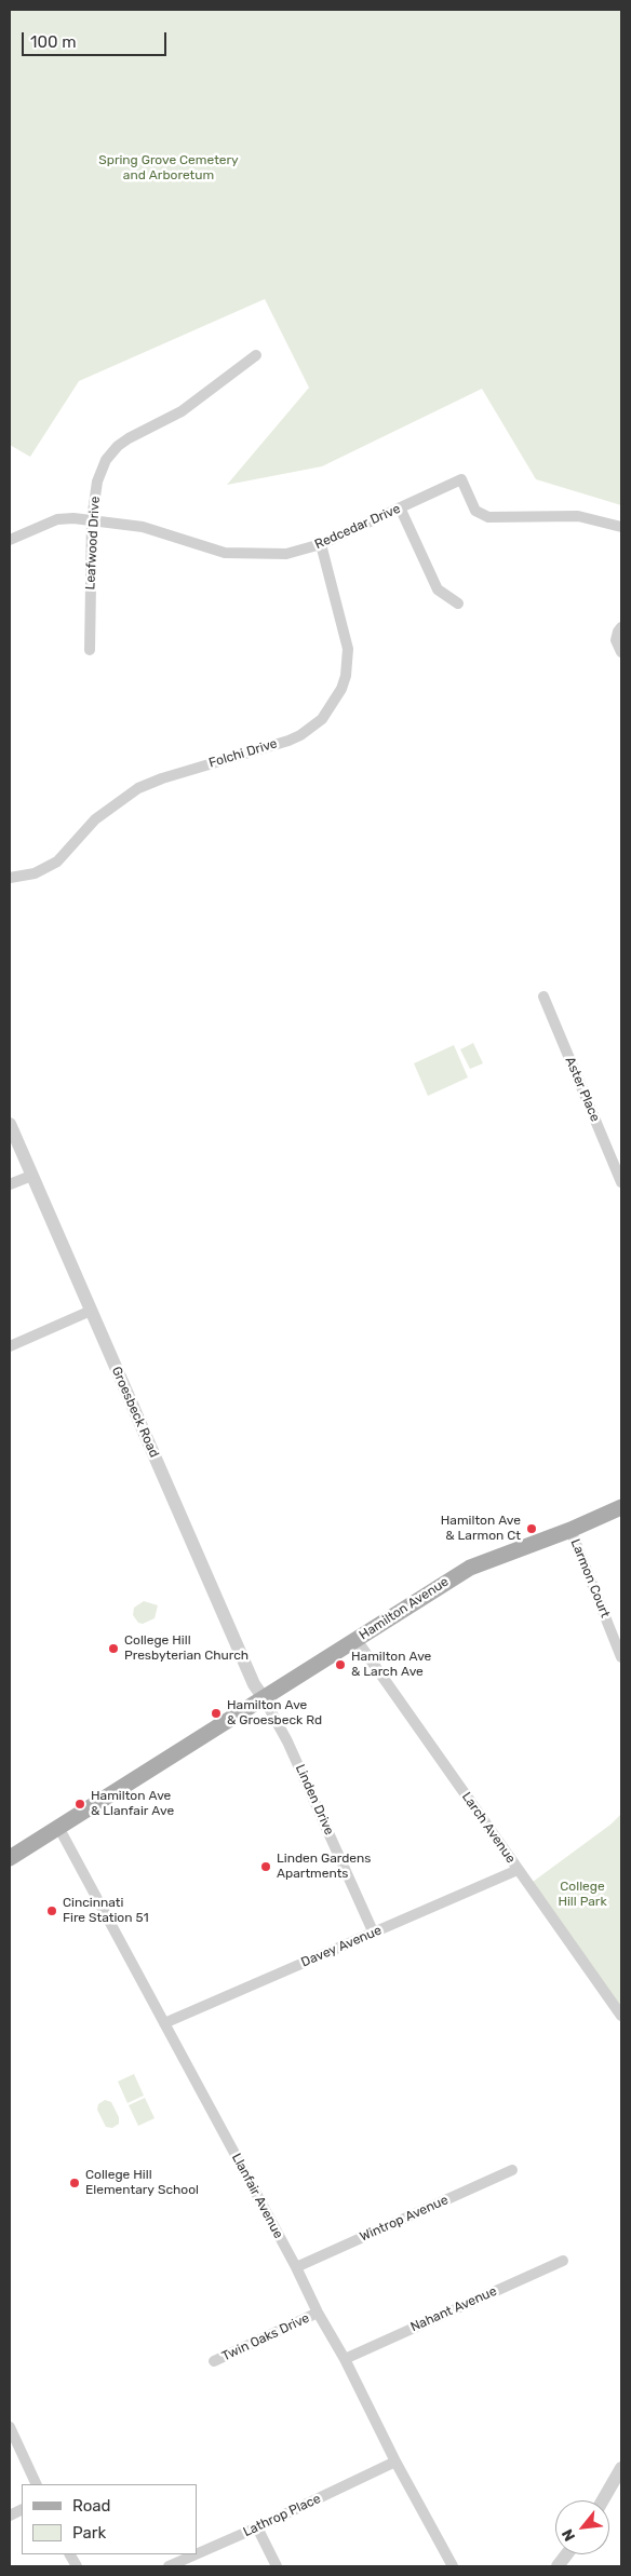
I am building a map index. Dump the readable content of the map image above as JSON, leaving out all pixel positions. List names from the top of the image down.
{
  "streets": {
    "main road": ["Hamilton Avenue"],
    "street": [
      "Redcedar Drive",
      "Leafwood Drive",
      "Folchi Drive",
      "Aster Place",
      "Groesbeck Road",
      "Larmon Court",
      "Linden Drive",
      "Larch Avenue",
      "Davey Avenue",
      "Llanfair Avenue",
      "Wintrop Avenue",
      "Nahant Avenue",
      "Twin Oaks Drive",
      "Lathrop Place"
    ]
  },
  "crossings": [
    ["Redcedar Drive", "Leafwood Drive"],
    ["Redcedar Drive", "Folchi Drive"],
    ["Groesbeck Road", "Hamilton Avenue"],
    ["Groesbeck Road", "Linden Drive"],
    ["Larmon Court", "Hamilton Avenue"],
    ["Hamilton Avenue", "Linden Drive"],
    ["Hamilton Avenue", "Larch Avenue"],
    ["Hamilton Avenue", "Llanfair Avenue"],
    ["Linden Drive", "Davey Avenue"],
    ["Larch Avenue", "Davey Avenue"],
    ["Davey Avenue", "Llanfair Avenue"],
    ["Llanfair Avenue", "Wintrop Avenue"],
    ["Llanfair Avenue", "Nahant Avenue"],
    ["Llanfair Avenue", "Twin Oaks Drive"],
    ["Llanfair Avenue", "Lathrop Place"]
  ],
  "parks": ["Spring Grove Cemetery and Arboretum", "College Hill Park"],
  "places": [
    "Hamilton Ave & Larmon Ct",
    "College Hill Presbyterian Church",
    "Hamilton Ave & Larch Ave",
    "Hamilton Ave & Groesbeck Rd",
    "Hamilton Ave & Llanfair Ave",
    "Linden Gardens Apartments",
    "Cincinnati Fire Station 51",
    "College Hill Elementary School"
  ],
  "legend": ["Road", "Park"],
  "scale_bar": "100 m",
  "north": "bottom left"
}
